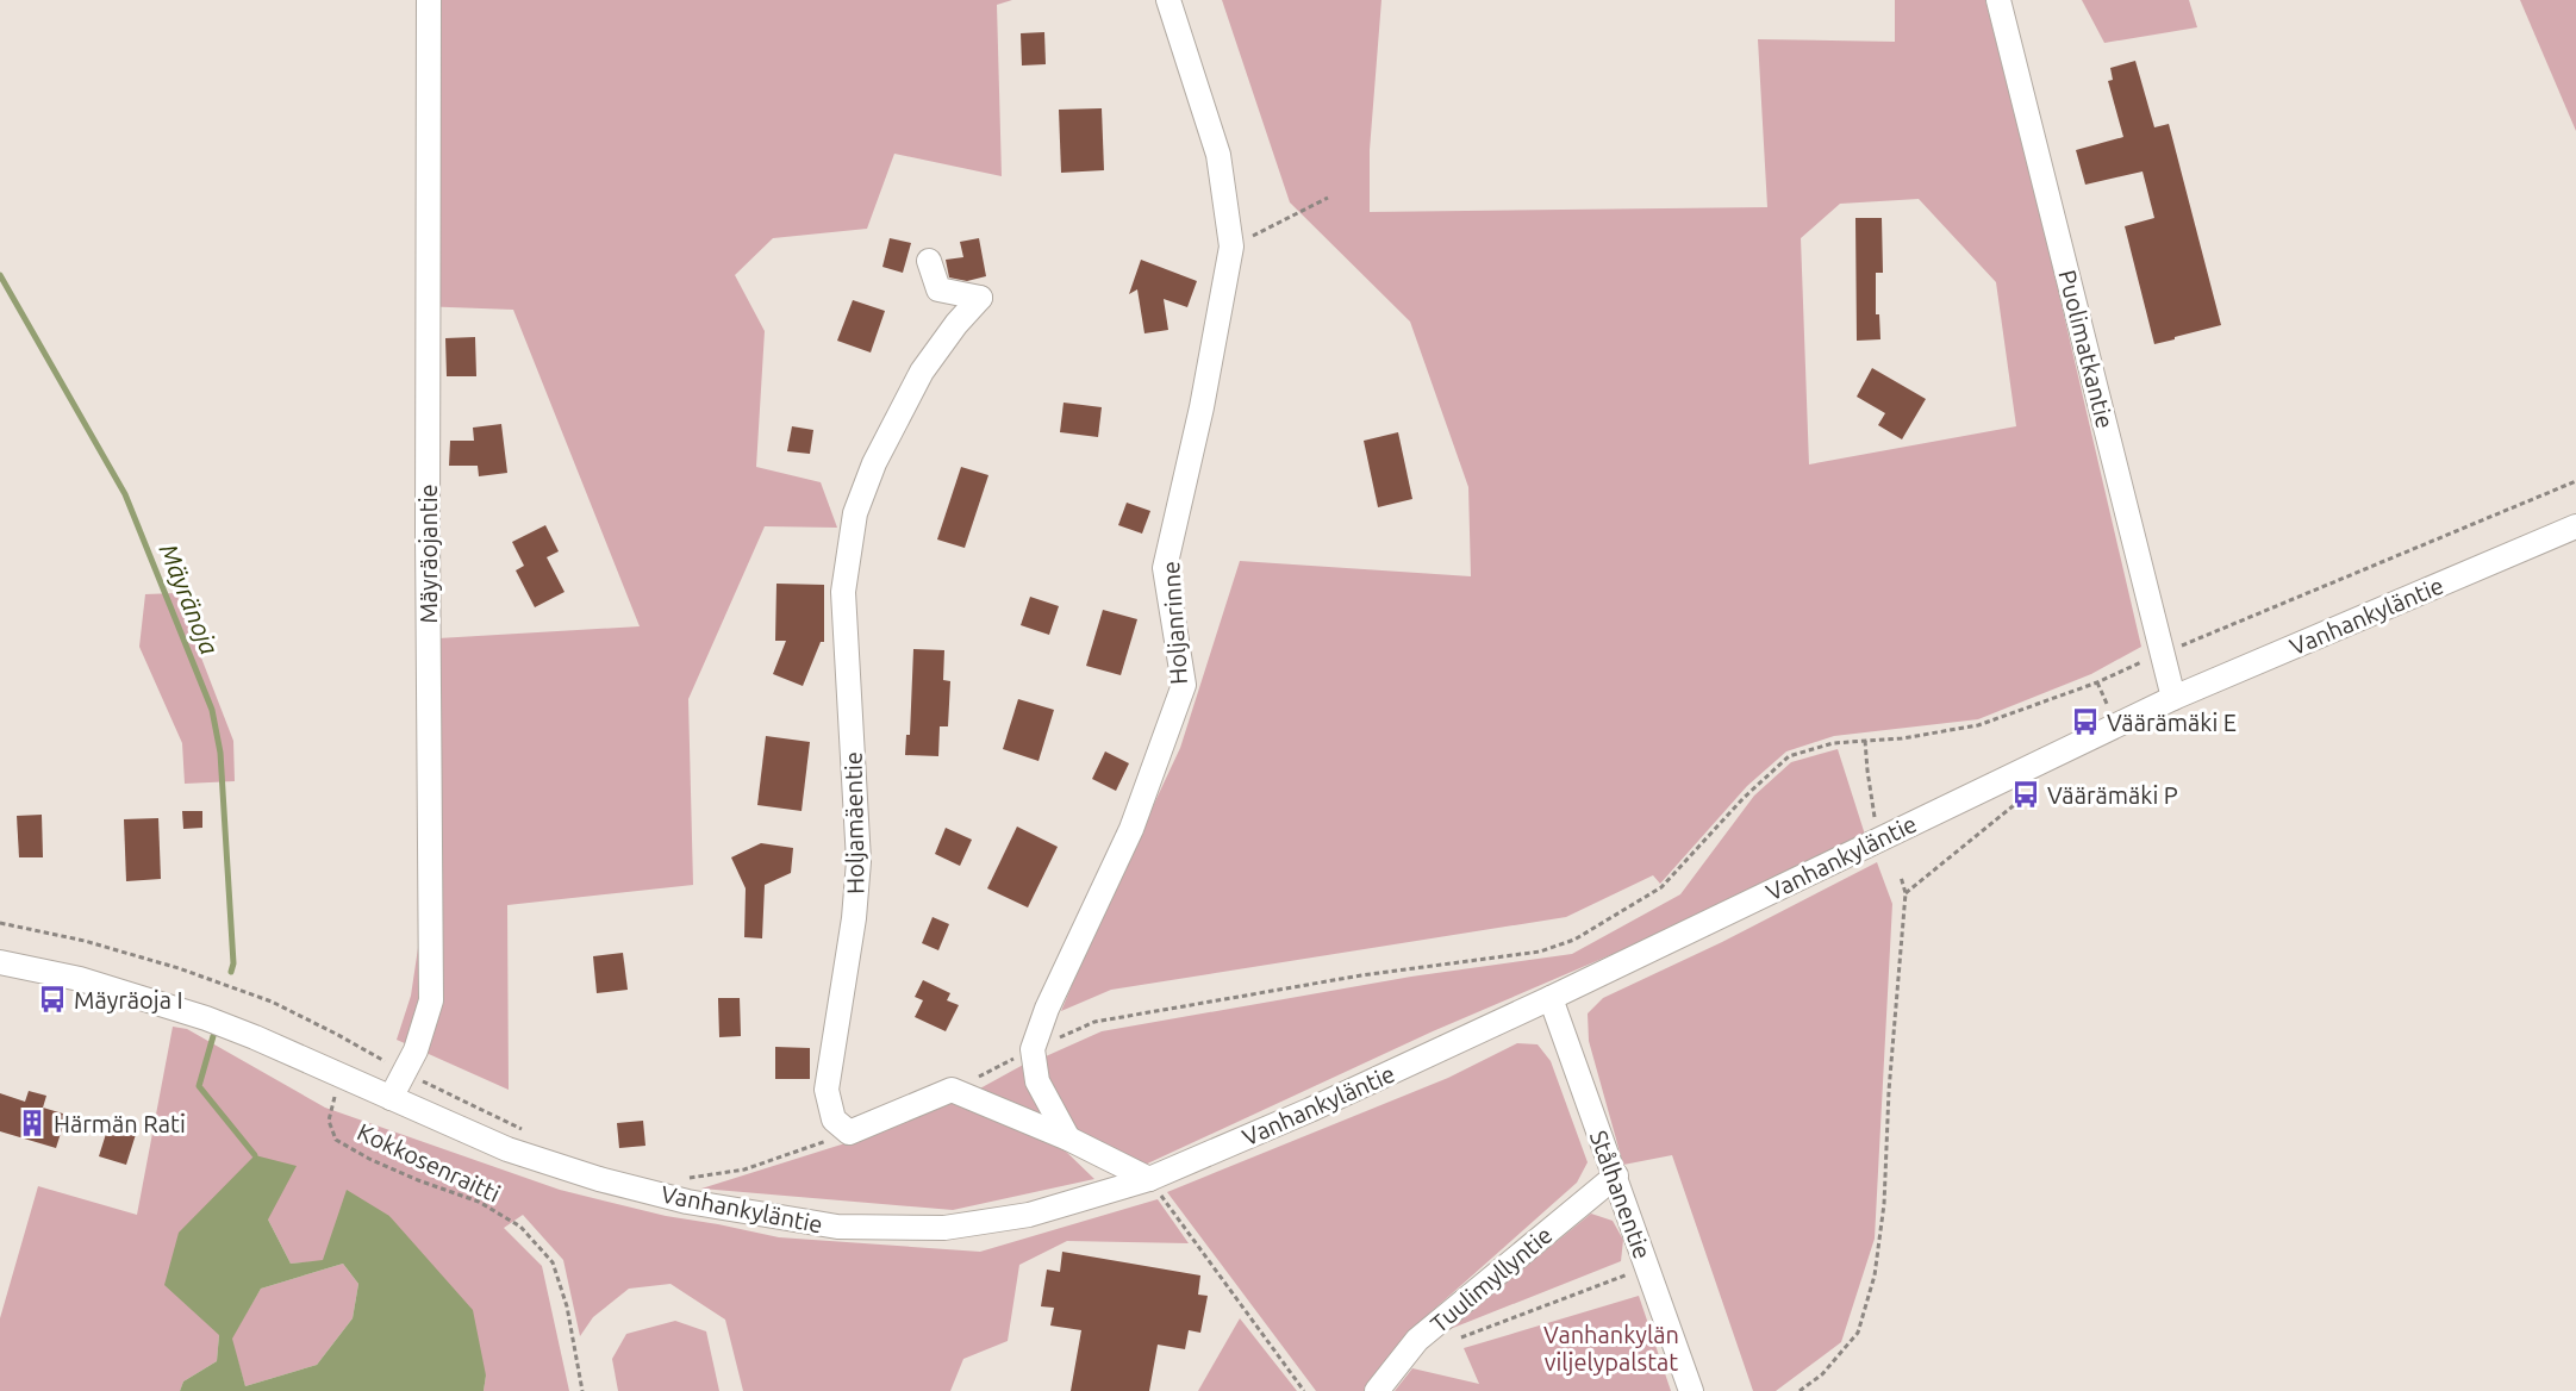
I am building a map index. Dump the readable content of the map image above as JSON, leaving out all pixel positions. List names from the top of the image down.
{
  "streets": {
    "street": [
      "Puolimatkantie",
      "Mäyräojantie",
      "Vanhankyläntie",
      "Holjanrinne",
      "Holjamäentie",
      "Stålhanentie",
      "Tuulimyllyntie"
    ],
    "path": ["Kokkosenraitti"]
  },
  "crossings": [
    ["Puolimatkantie", "Vanhankyläntie"],
    ["Mäyräojantie", "Vanhankyläntie"],
    ["Vanhankyläntie", "Holjanrinne"],
    ["Vanhankyläntie", "Holjamäentie"],
    ["Vanhankyläntie", "Kokkosenraitti"],
    ["Vanhankyläntie", "Stålhanentie"],
    ["Stålhanentie", "Tuulimyllyntie"]
  ],
  "water": ["Mäyränoja"],
  "parks": ["Vanhankylän viljelypalstat"],
  "places": {
    "bus stop": ["Väärämäki E", "Väärämäki P", "Mäyräoja I"],
    "building": ["Härmän Rati"]
  }
}
